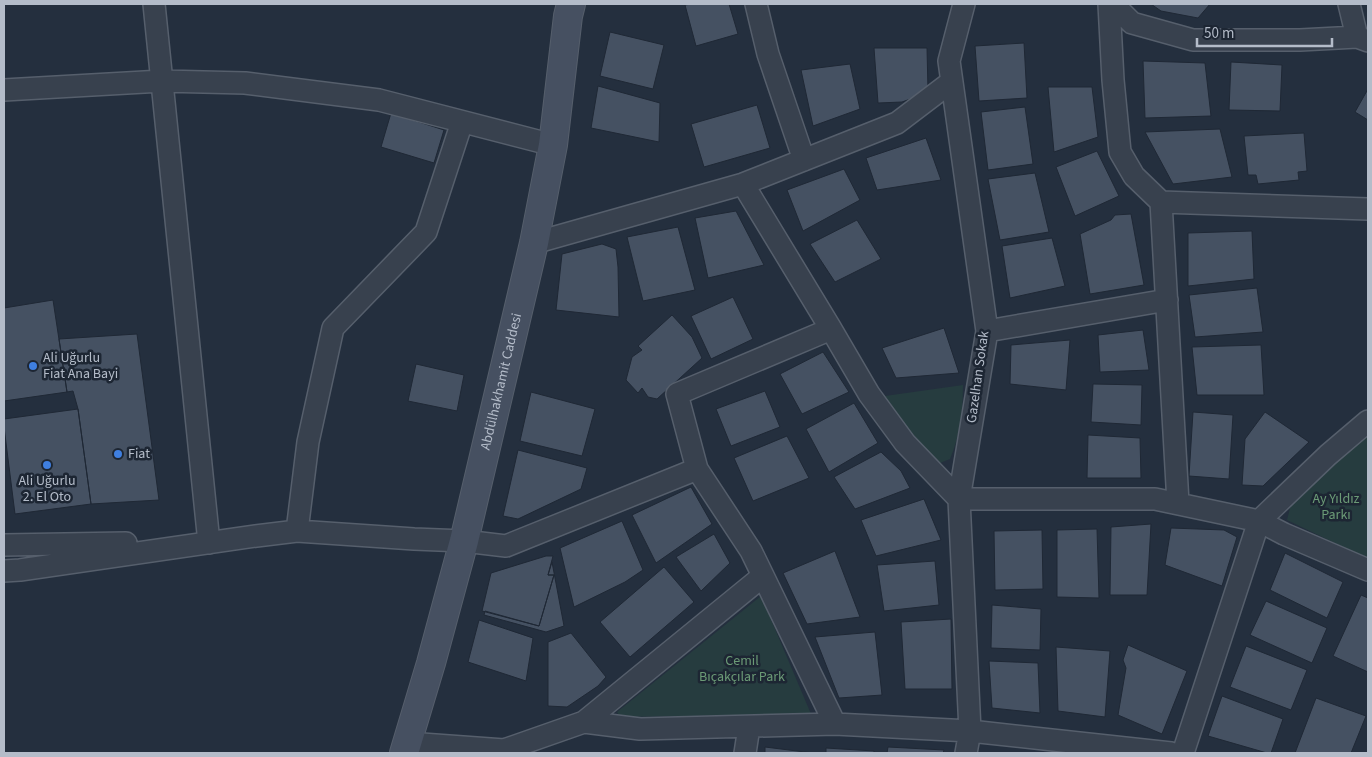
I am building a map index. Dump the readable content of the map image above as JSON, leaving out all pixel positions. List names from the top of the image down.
{
  "streets": {
    "main road": ["Abdülhakhamit Caddesi"],
    "street": ["Gazelhan Sokak"]
  },
  "parks": ["Ay Yıldız Parkı", "Cemil Bıçakçılar Park"],
  "places": ["Ali Uğurlu Fiat Ana Bayi", "Fiat", "Ali Uğurlu 2. El Oto"],
  "scale_bar": "50 m"
}
